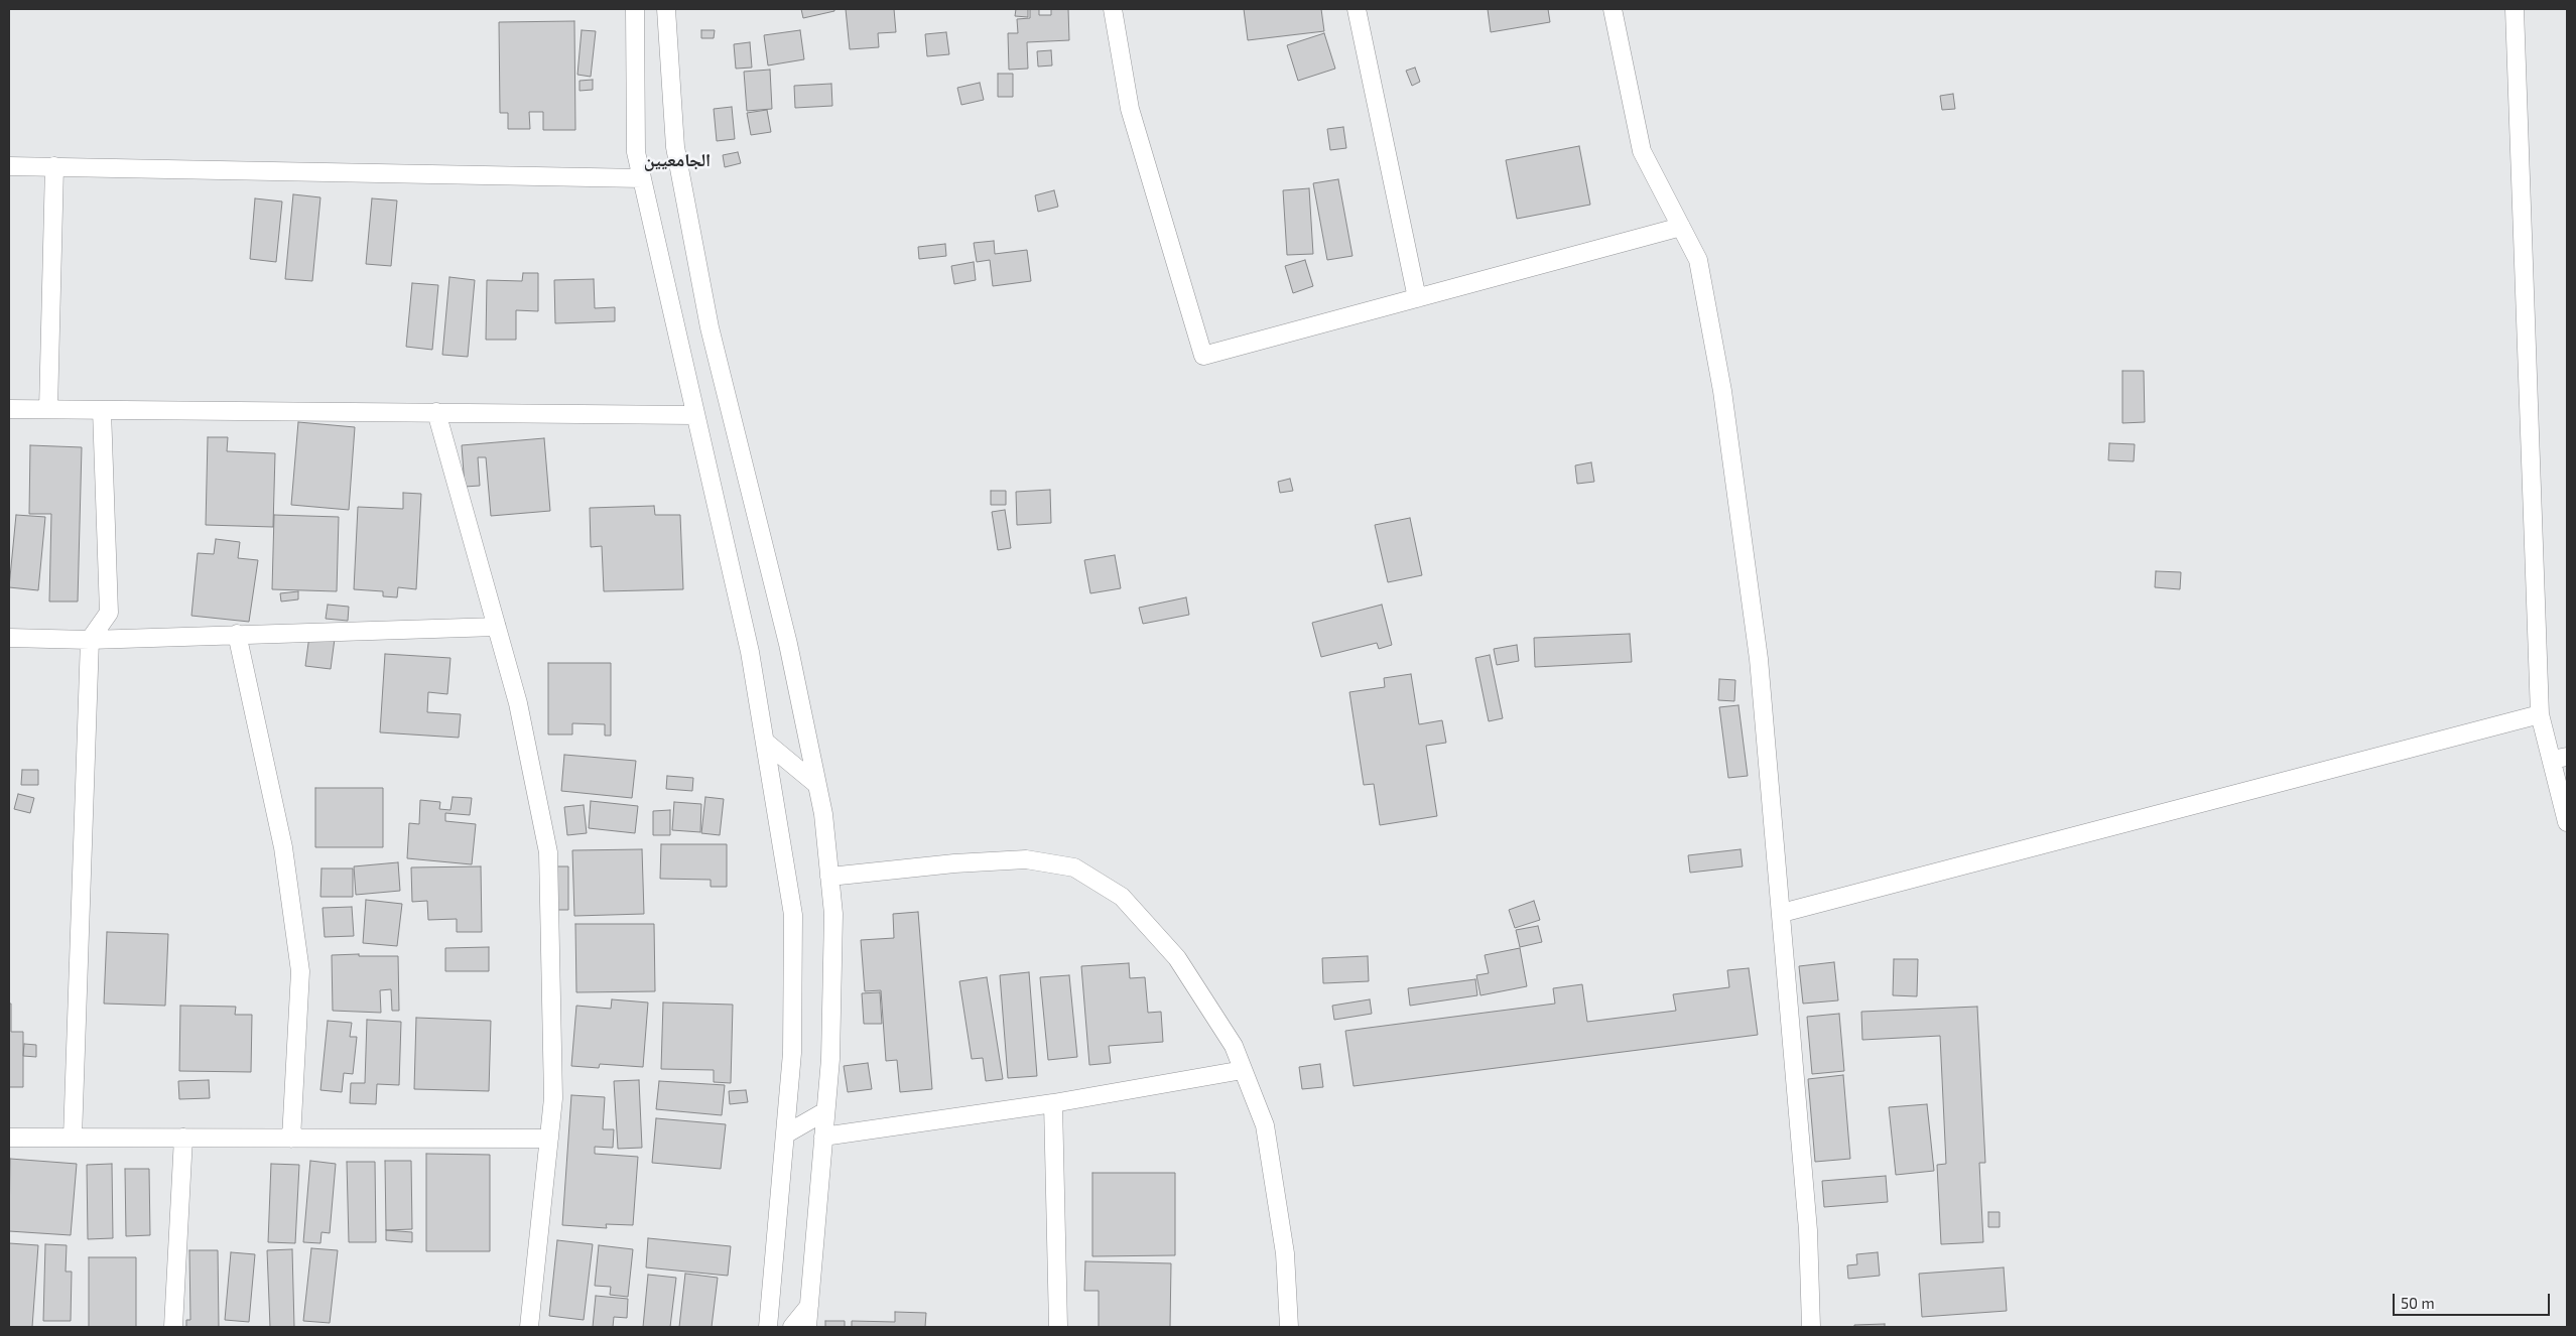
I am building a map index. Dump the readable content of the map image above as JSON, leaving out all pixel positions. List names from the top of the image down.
{
  "districts": ["الجامعيين"],
  "scale_bar": "50 m"
}
